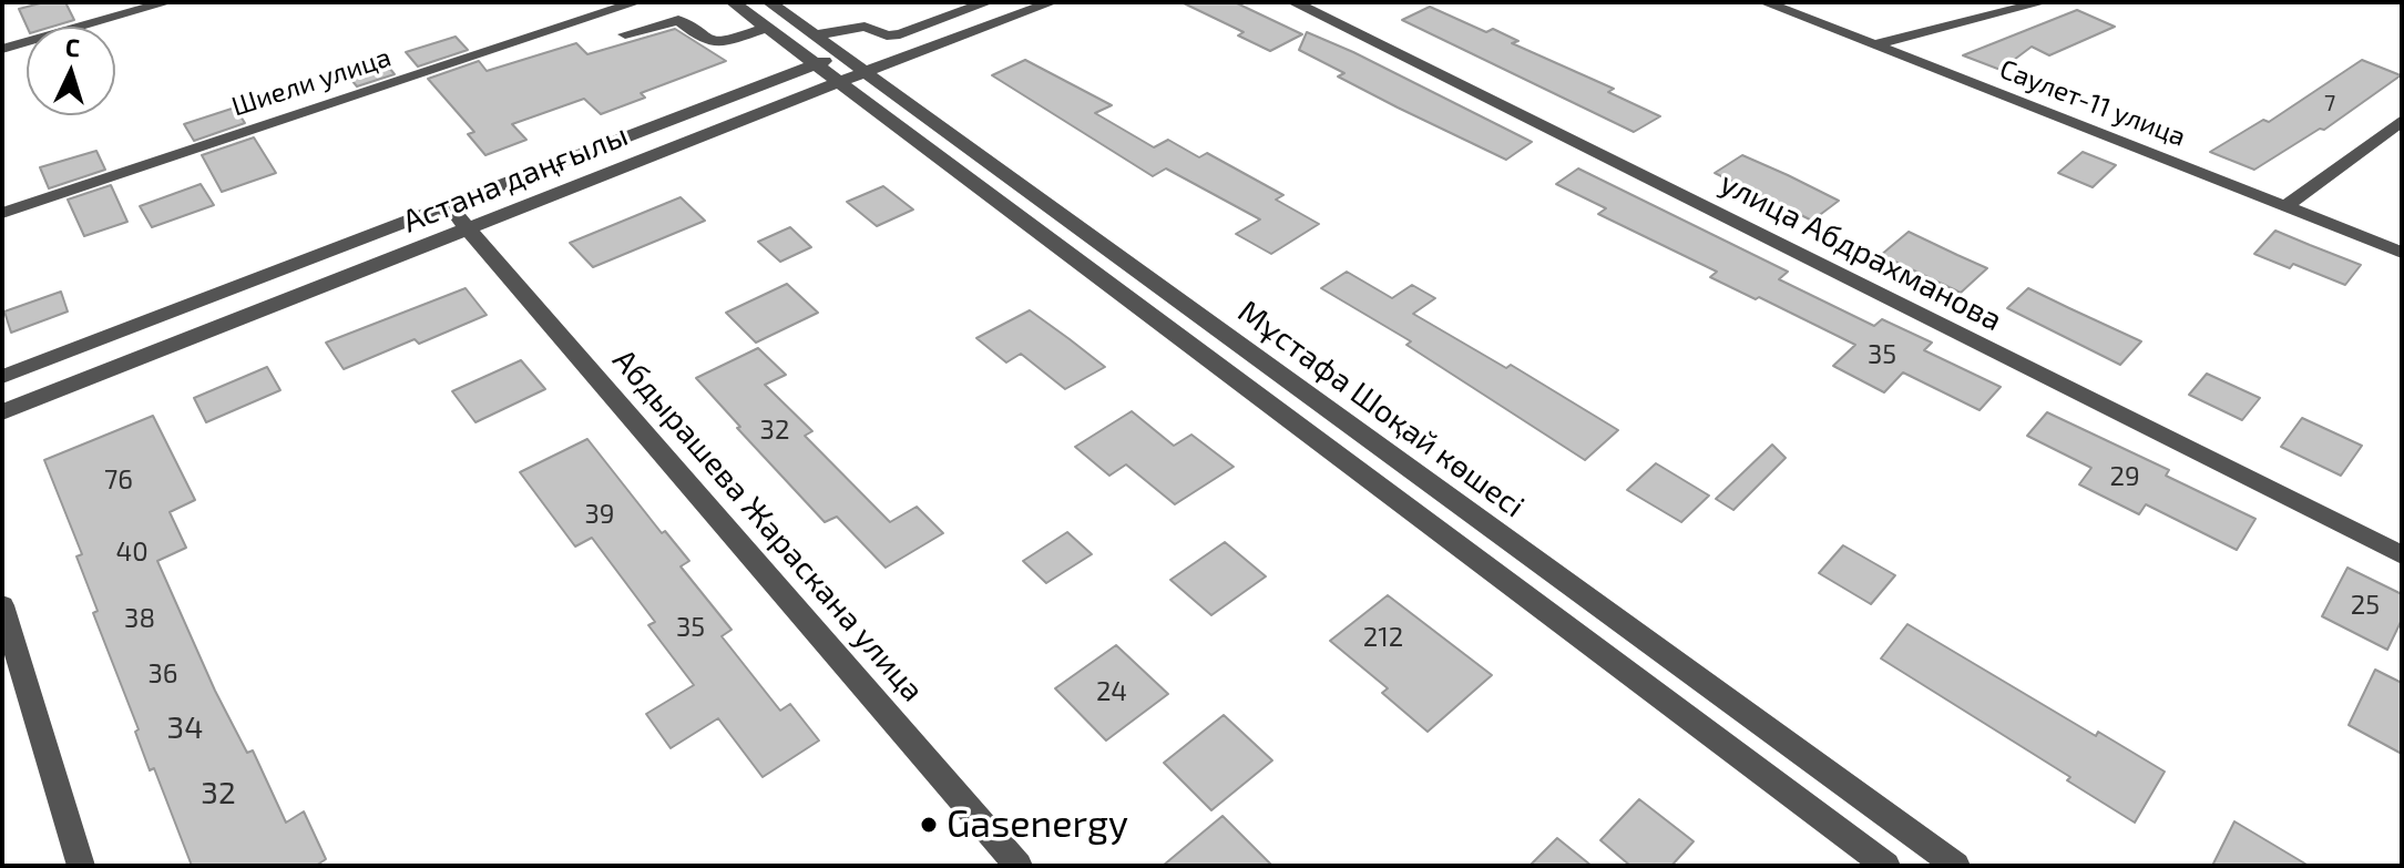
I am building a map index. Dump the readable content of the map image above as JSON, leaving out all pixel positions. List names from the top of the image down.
{
  "streets": {
    "street": [
      "Шиели улица",
      "Саулет-11 улица",
      "Астана даңғылы",
      "улица Абдрахманова",
      "Мұстафа Шоқай көшесі",
      "Абдырашева Жараскана улица"
    ]
  },
  "crossings": [
    ["Астана даңғылы", "Мұстафа Шоқай көшесі"],
    ["Астана даңғылы", "Абдырашева Жараскана улица"]
  ],
  "places": ["Gasenergy"],
  "house_numbers": [
    "7",
    "35",
    "32",
    "29",
    "76",
    "39",
    "40",
    "25",
    "38",
    "35",
    "212",
    "36",
    "24",
    "34",
    "32"
  ],
  "north": "top"
}
